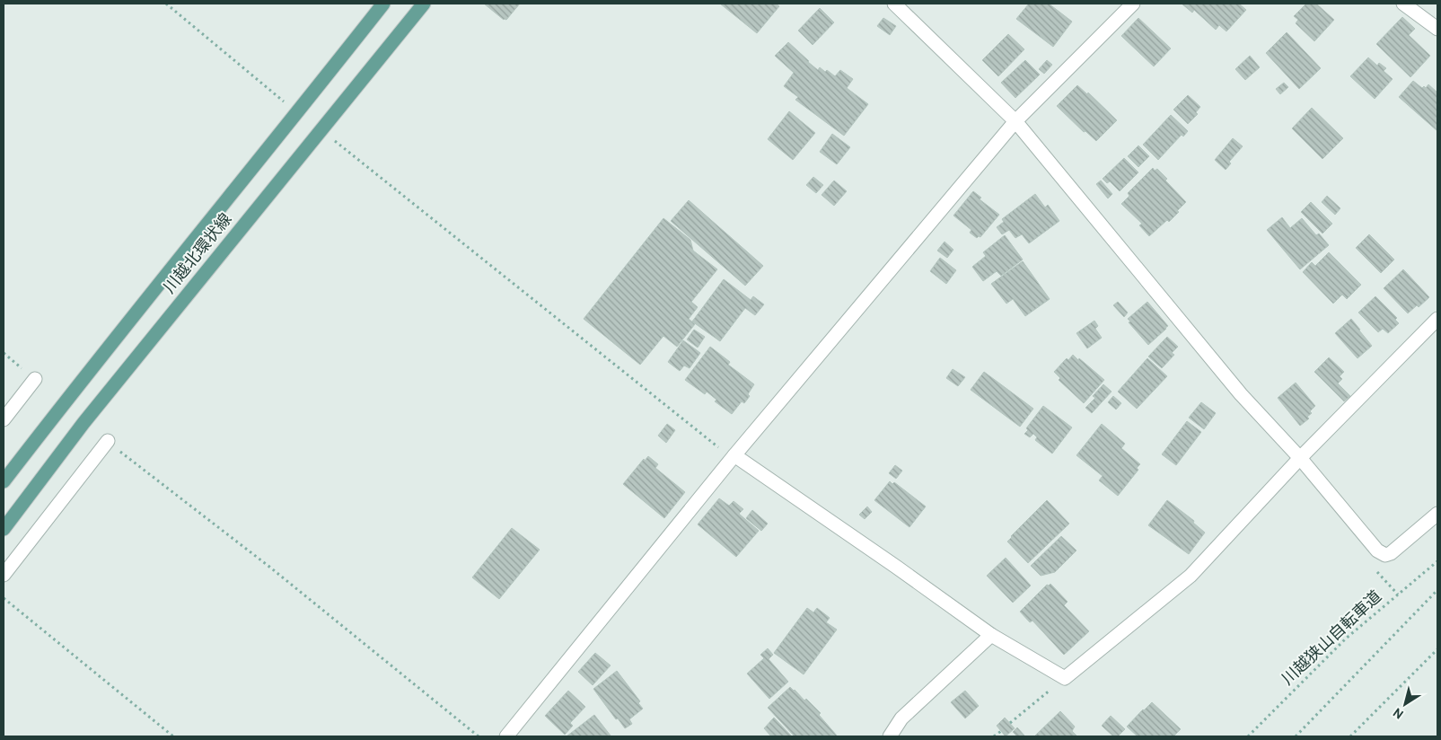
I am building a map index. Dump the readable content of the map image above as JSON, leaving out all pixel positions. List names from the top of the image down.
{
  "streets": {
    "main road": ["川越北環状線"],
    "path": ["川越狭山自転車道"]
  },
  "north": "bottom left"
}
